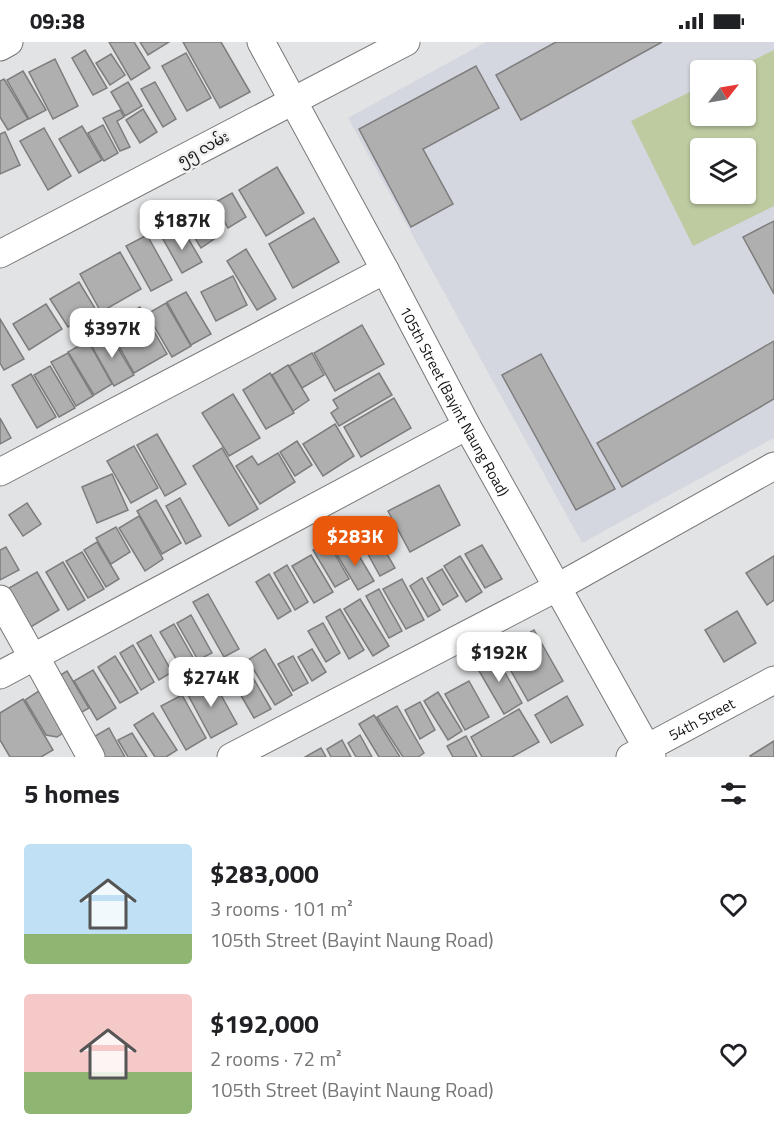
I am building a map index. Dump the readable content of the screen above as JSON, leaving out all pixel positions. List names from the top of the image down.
{
  "streets": {
    "street": ["၅၅ လမ်း", "105th Street (Bayint Naung Road)", "54th Street"]
  },
  "crossings": [
    ["၅၅ လမ်း", "105th Street (Bayint Naung Road)"],
    ["105th Street (Bayint Naung Road)", "54th Street"]
  ],
  "north": "top right",
  "page": {
    "status": "09:38",
    "price": [
      "$187K",
      "$397K",
      "$283K",
      "$192K",
      "$274K"
    ],
    "heading": "5 homes",
    "list": [
      {
        "name": "$283,000",
        "note": "3 rooms · 101 m² · 105th Street (Bayint Naung Road)"
      },
      {
        "name": "$192,000",
        "note": "2 rooms · 72 m² · 105th Street (Bayint Naung Road)"
      }
    ]
  }
}
